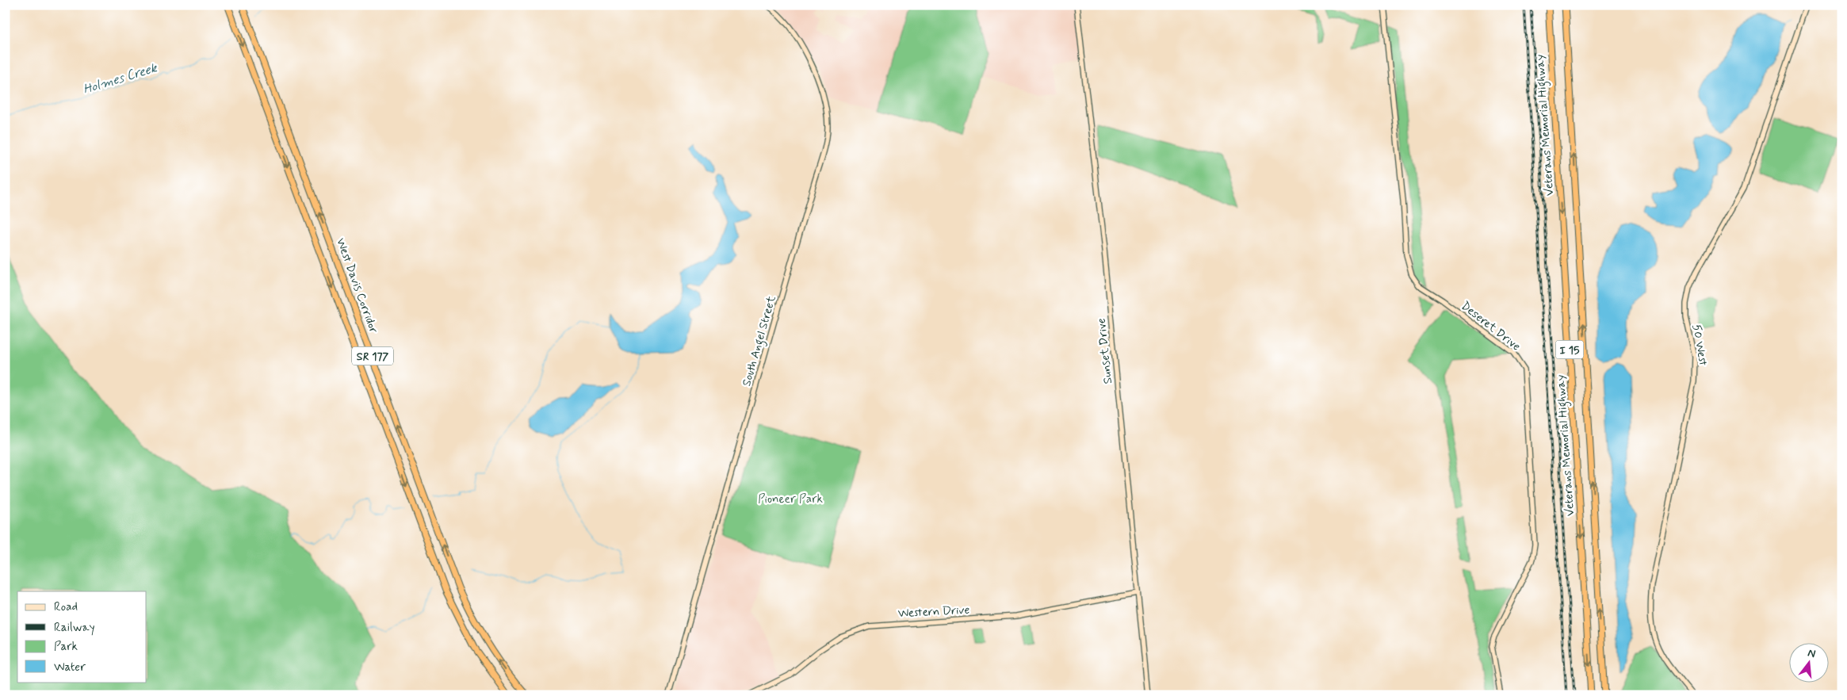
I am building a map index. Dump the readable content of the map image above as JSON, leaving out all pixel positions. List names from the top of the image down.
{
  "streets": {
    "highway": [
      "Veterans Memorial Highway",
      "West Davis Corridor",
      "I 15",
      "SR 177"
    ],
    "street": [
      "Deseret Drive",
      "South Angel Street",
      "50 West",
      "Sunset Drive",
      "Western Drive"
    ]
  },
  "crossings": [
    ["Sunset Drive", "Western Drive"]
  ],
  "water": ["Holmes Creek"],
  "parks": ["Pioneer Park"],
  "legend": [
    "Road",
    "Railway",
    "Park",
    "Water"
  ],
  "north": "top"
}
